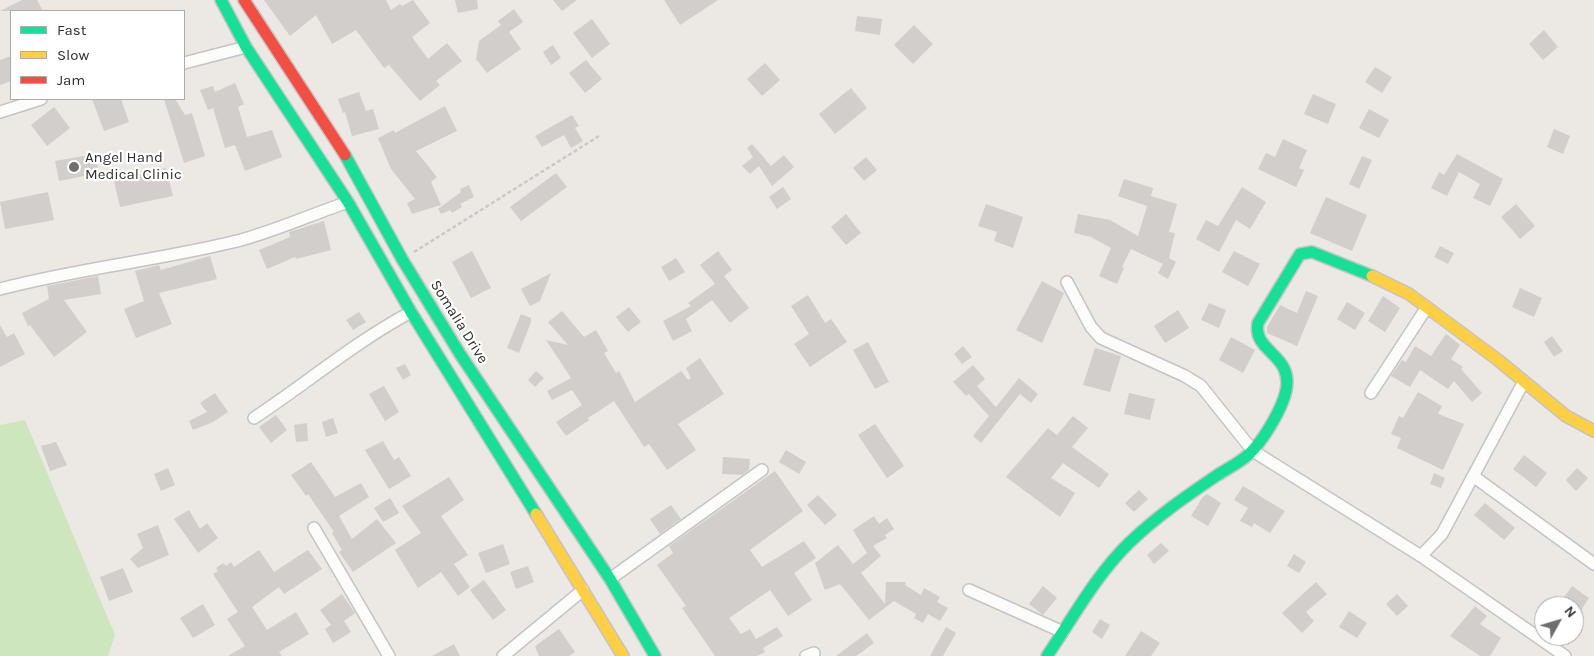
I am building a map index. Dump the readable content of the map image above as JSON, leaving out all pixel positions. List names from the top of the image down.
{
  "streets": {
    "main road": ["Somalia Drive"]
  },
  "places": ["Angel Hand Medical Clinic"],
  "legend": ["Fast", "Slow", "Jam"],
  "north": "top right"
}
